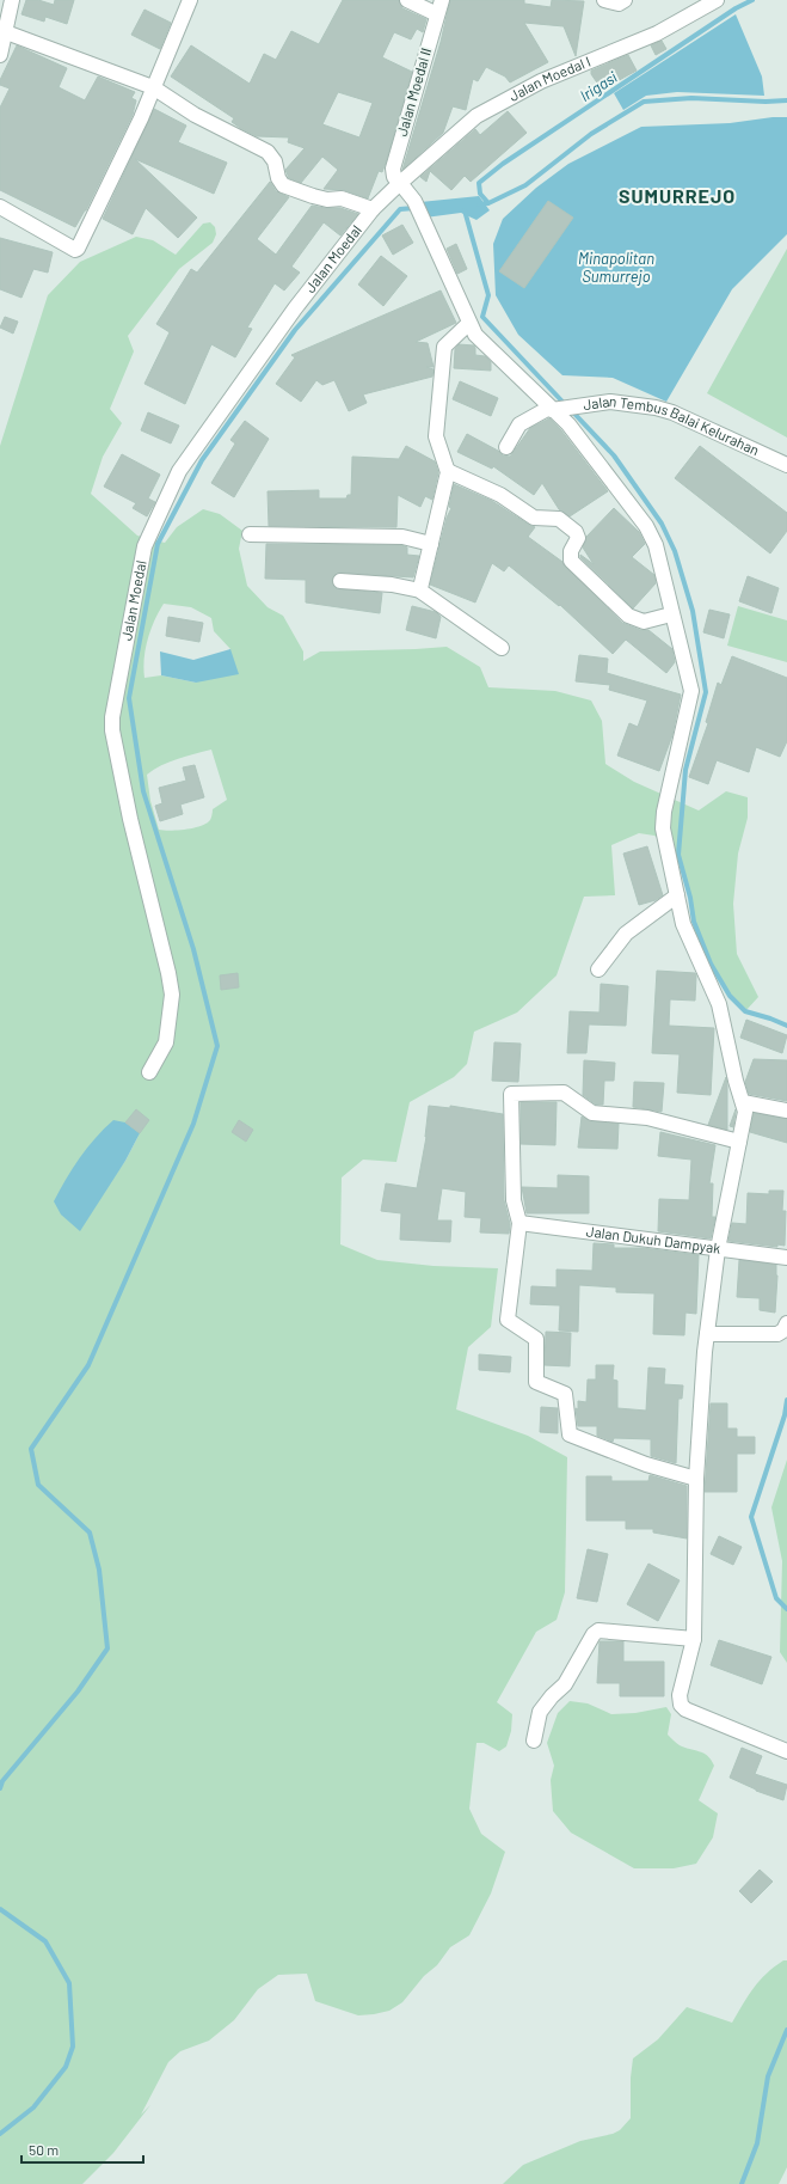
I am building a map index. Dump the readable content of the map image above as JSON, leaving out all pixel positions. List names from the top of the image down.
{
  "streets": {
    "street": [
      "Jalan Moedal I",
      "Jalan Moedal II",
      "Jalan Moedal",
      "Jalan Tembus Balai Kelurahan",
      "Jalan Dukuh Dampyak"
    ]
  },
  "crossings": [
    ["Jalan Moedal I", "Jalan Moedal II"],
    ["Jalan Moedal I", "Jalan Moedal"]
  ],
  "districts": ["SUMURREJO"],
  "water": ["Irigasi", "Minapolitan Sumurrejo"],
  "scale_bar": "50 m"
}
